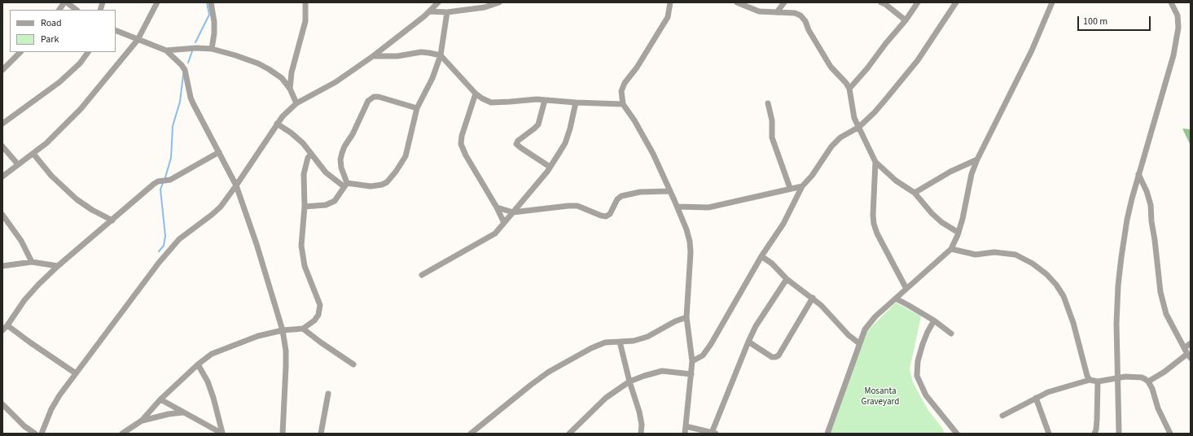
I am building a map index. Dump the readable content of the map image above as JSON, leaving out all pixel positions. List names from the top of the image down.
{
  "parks": ["Mosanta Graveyard"],
  "legend": ["Road", "Park"],
  "scale_bar": "100 m"
}
